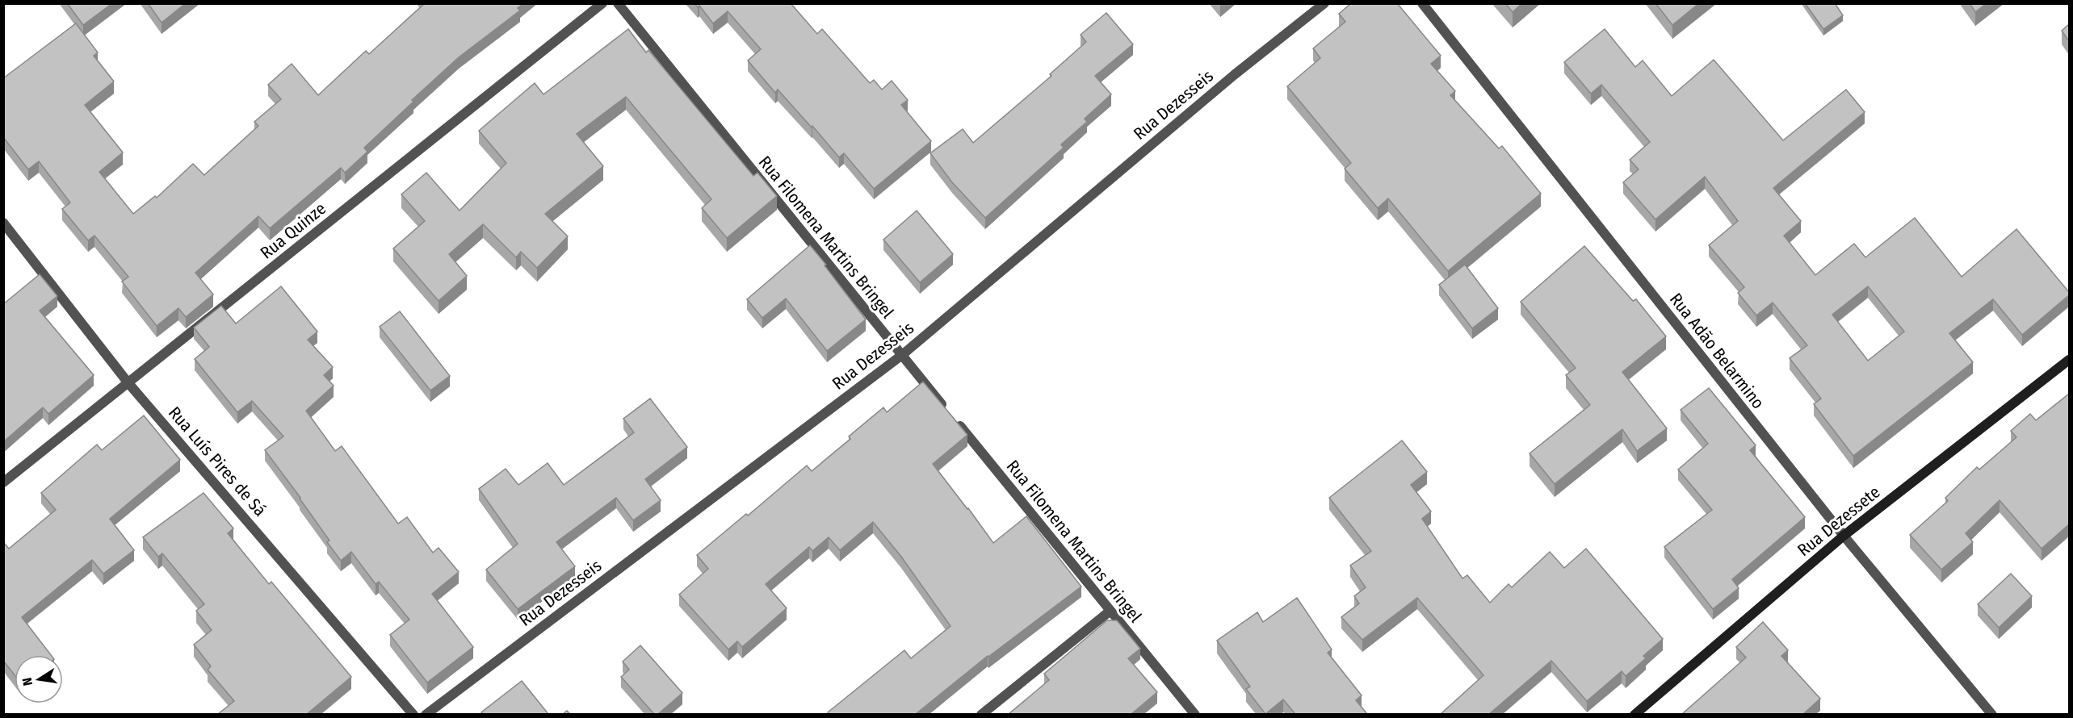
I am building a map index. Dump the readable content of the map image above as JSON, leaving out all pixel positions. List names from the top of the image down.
{
  "streets": {
    "street": [
      "Rua Dezesseis",
      "Rua Quinze",
      "Rua Filomena Martins Bringel",
      "Rua Adão Belarmino",
      "Rua Luís Pires de Sá",
      "Rua Dezessete"
    ]
  },
  "crossings": [
    ["Rua Dezesseis", "Rua Filomena Martins Bringel"],
    ["Rua Quinze", "Rua Luís Pires de Sá"],
    ["Rua Adão Belarmino", "Rua Dezessete"]
  ],
  "north": "left"
}
